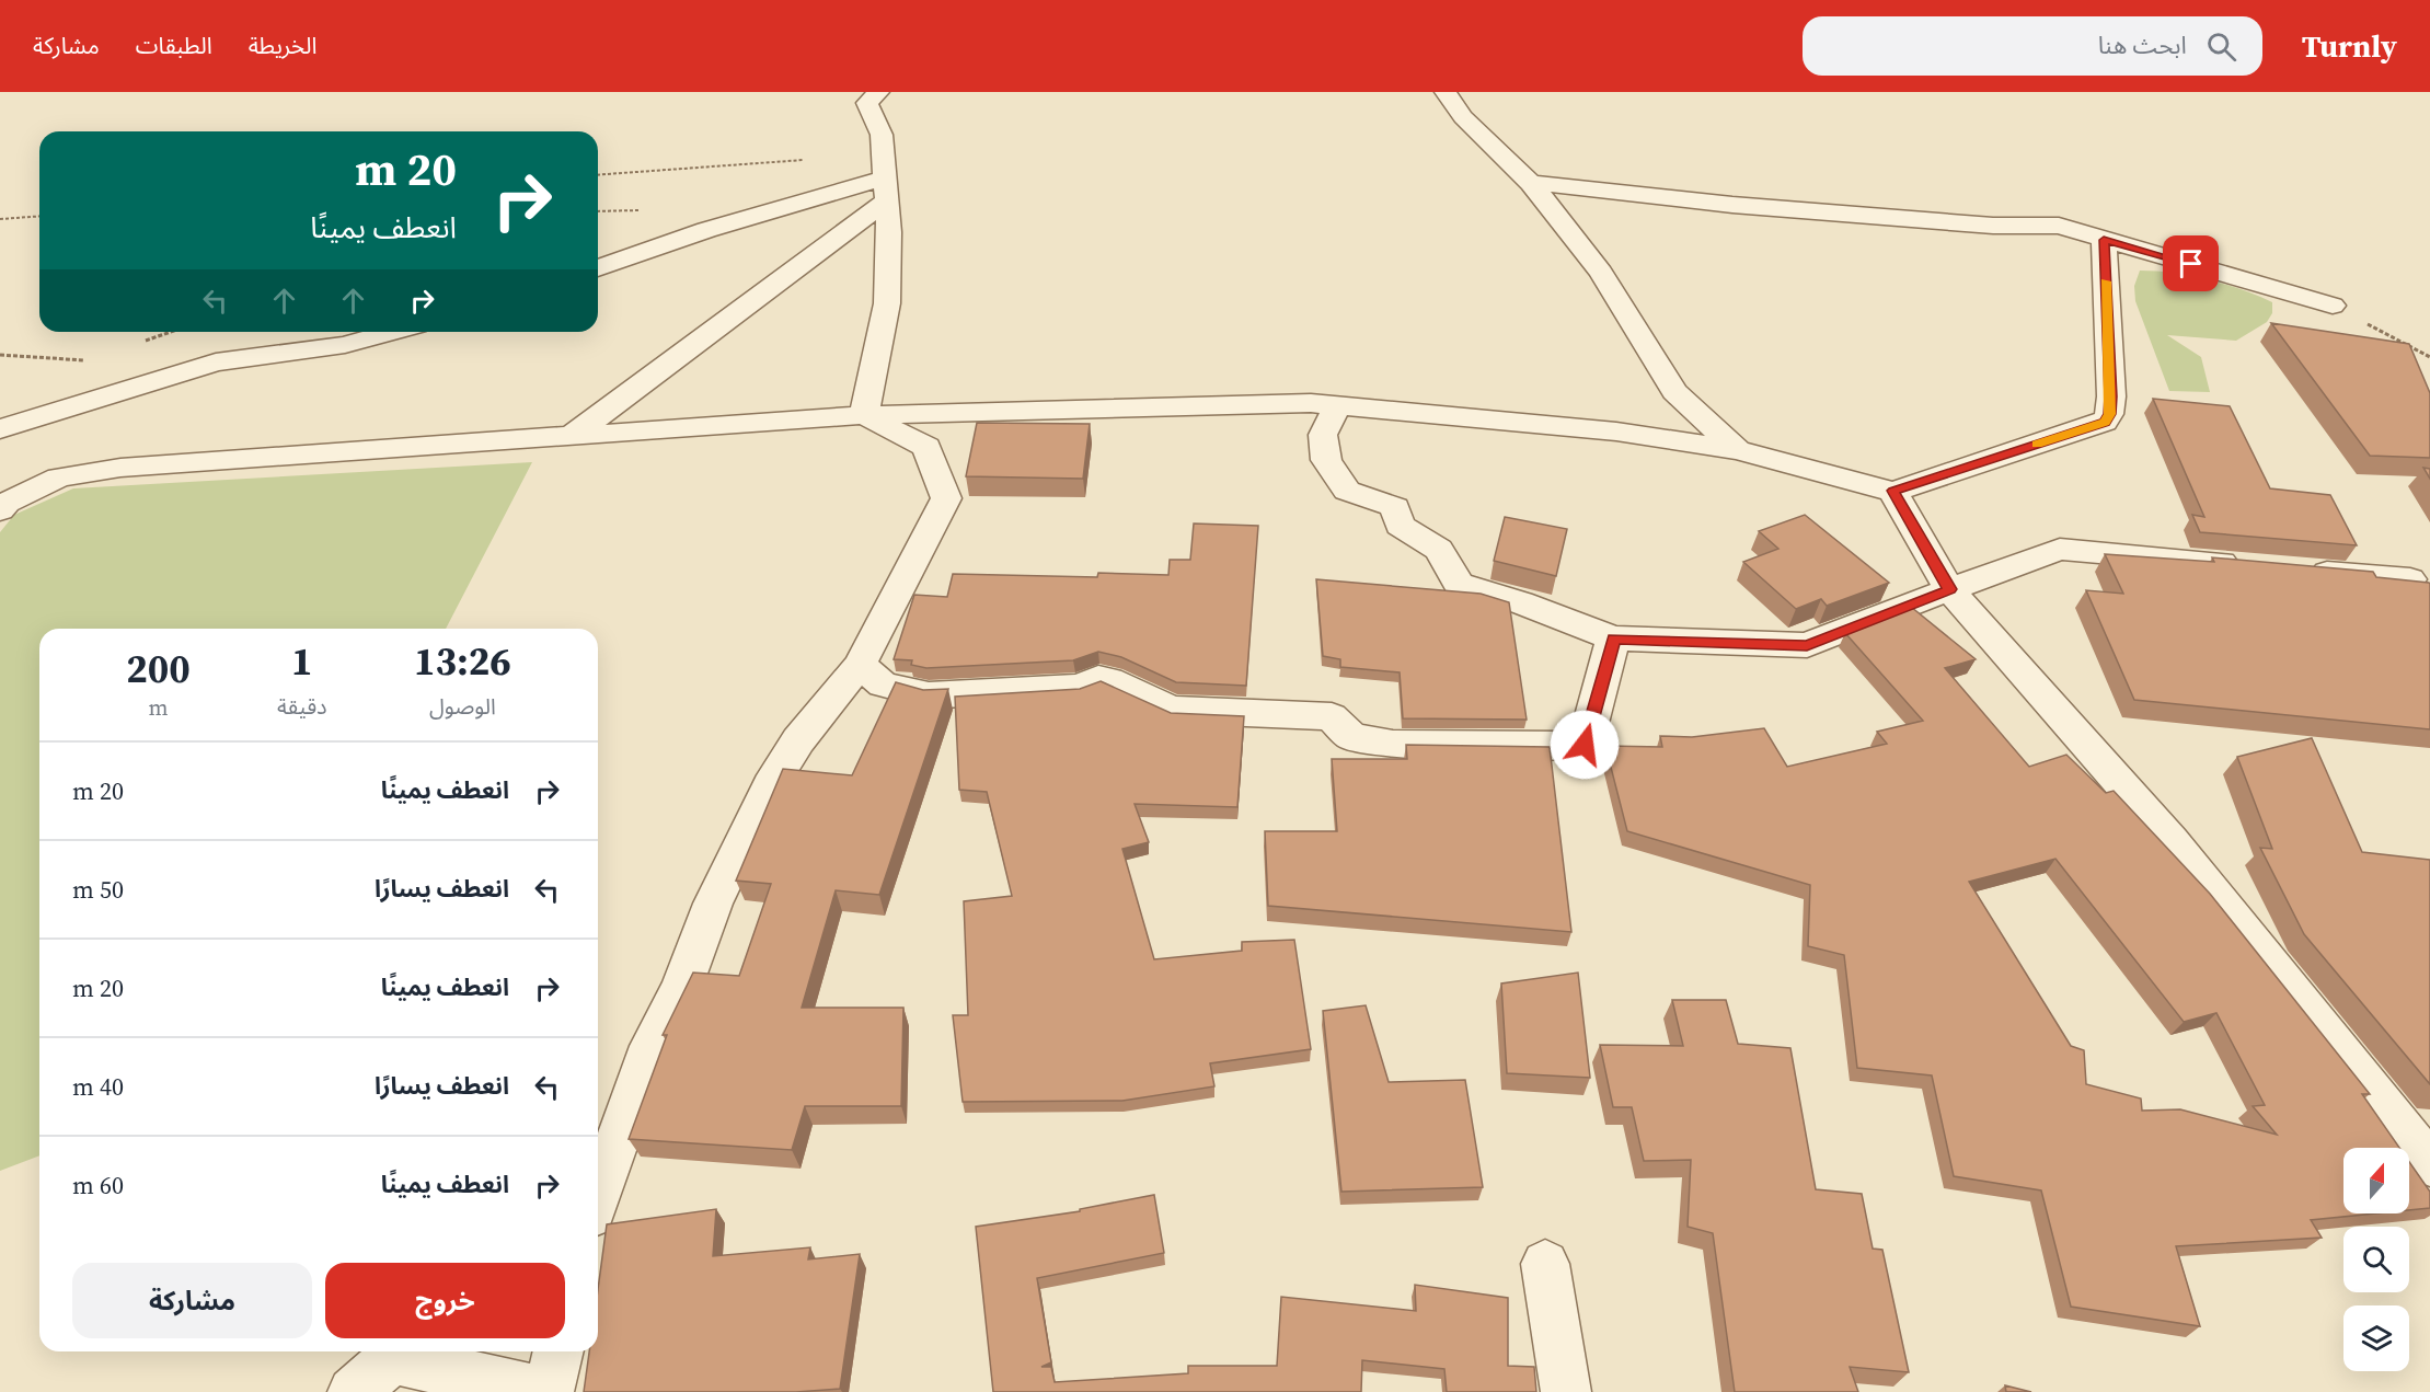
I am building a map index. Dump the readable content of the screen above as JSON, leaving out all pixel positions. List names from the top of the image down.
{
  "north": "top",
  "page": {
    "header": "Turnly",
    "search": "ابحث هنا",
    "nav": ["الخريطة", "الطبقات", "مشاركة"],
    "turn": ["20 m", "انعطف يمينًا"],
    "eta": [
      "13:26",
      "الوصول",
      "1",
      "دقيقة",
      "200",
      "m"
    ],
    "list": [
      {
        "name": "انعطف يمينًا",
        "value": "20 m"
      },
      {
        "name": "انعطف يسارًا",
        "value": "50 m"
      },
      {
        "name": "انعطف يمينًا",
        "value": "20 m"
      },
      {
        "name": "انعطف يسارًا",
        "value": "40 m"
      },
      {
        "name": "انعطف يمينًا",
        "value": "60 m"
      }
    ],
    "buttons": ["خروج", "مشاركة"]
  }
}
